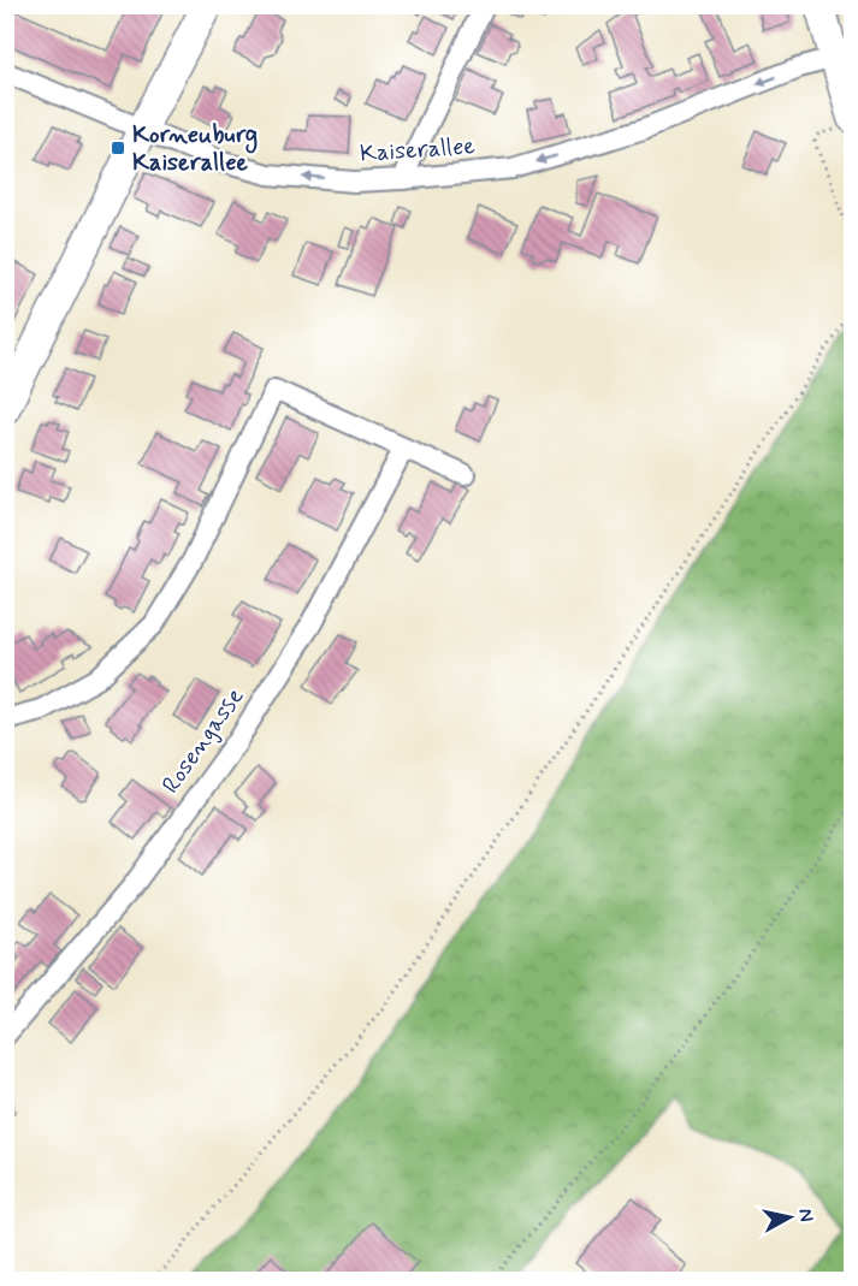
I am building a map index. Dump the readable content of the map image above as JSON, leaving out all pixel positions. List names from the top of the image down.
{
  "streets": {
    "street": ["Kaiserallee", "Rosengasse"]
  },
  "one_way": ["Kaiserallee"],
  "places": {
    "transit": ["Korneuburg Kaiserallee"]
  },
  "north": "right"
}
